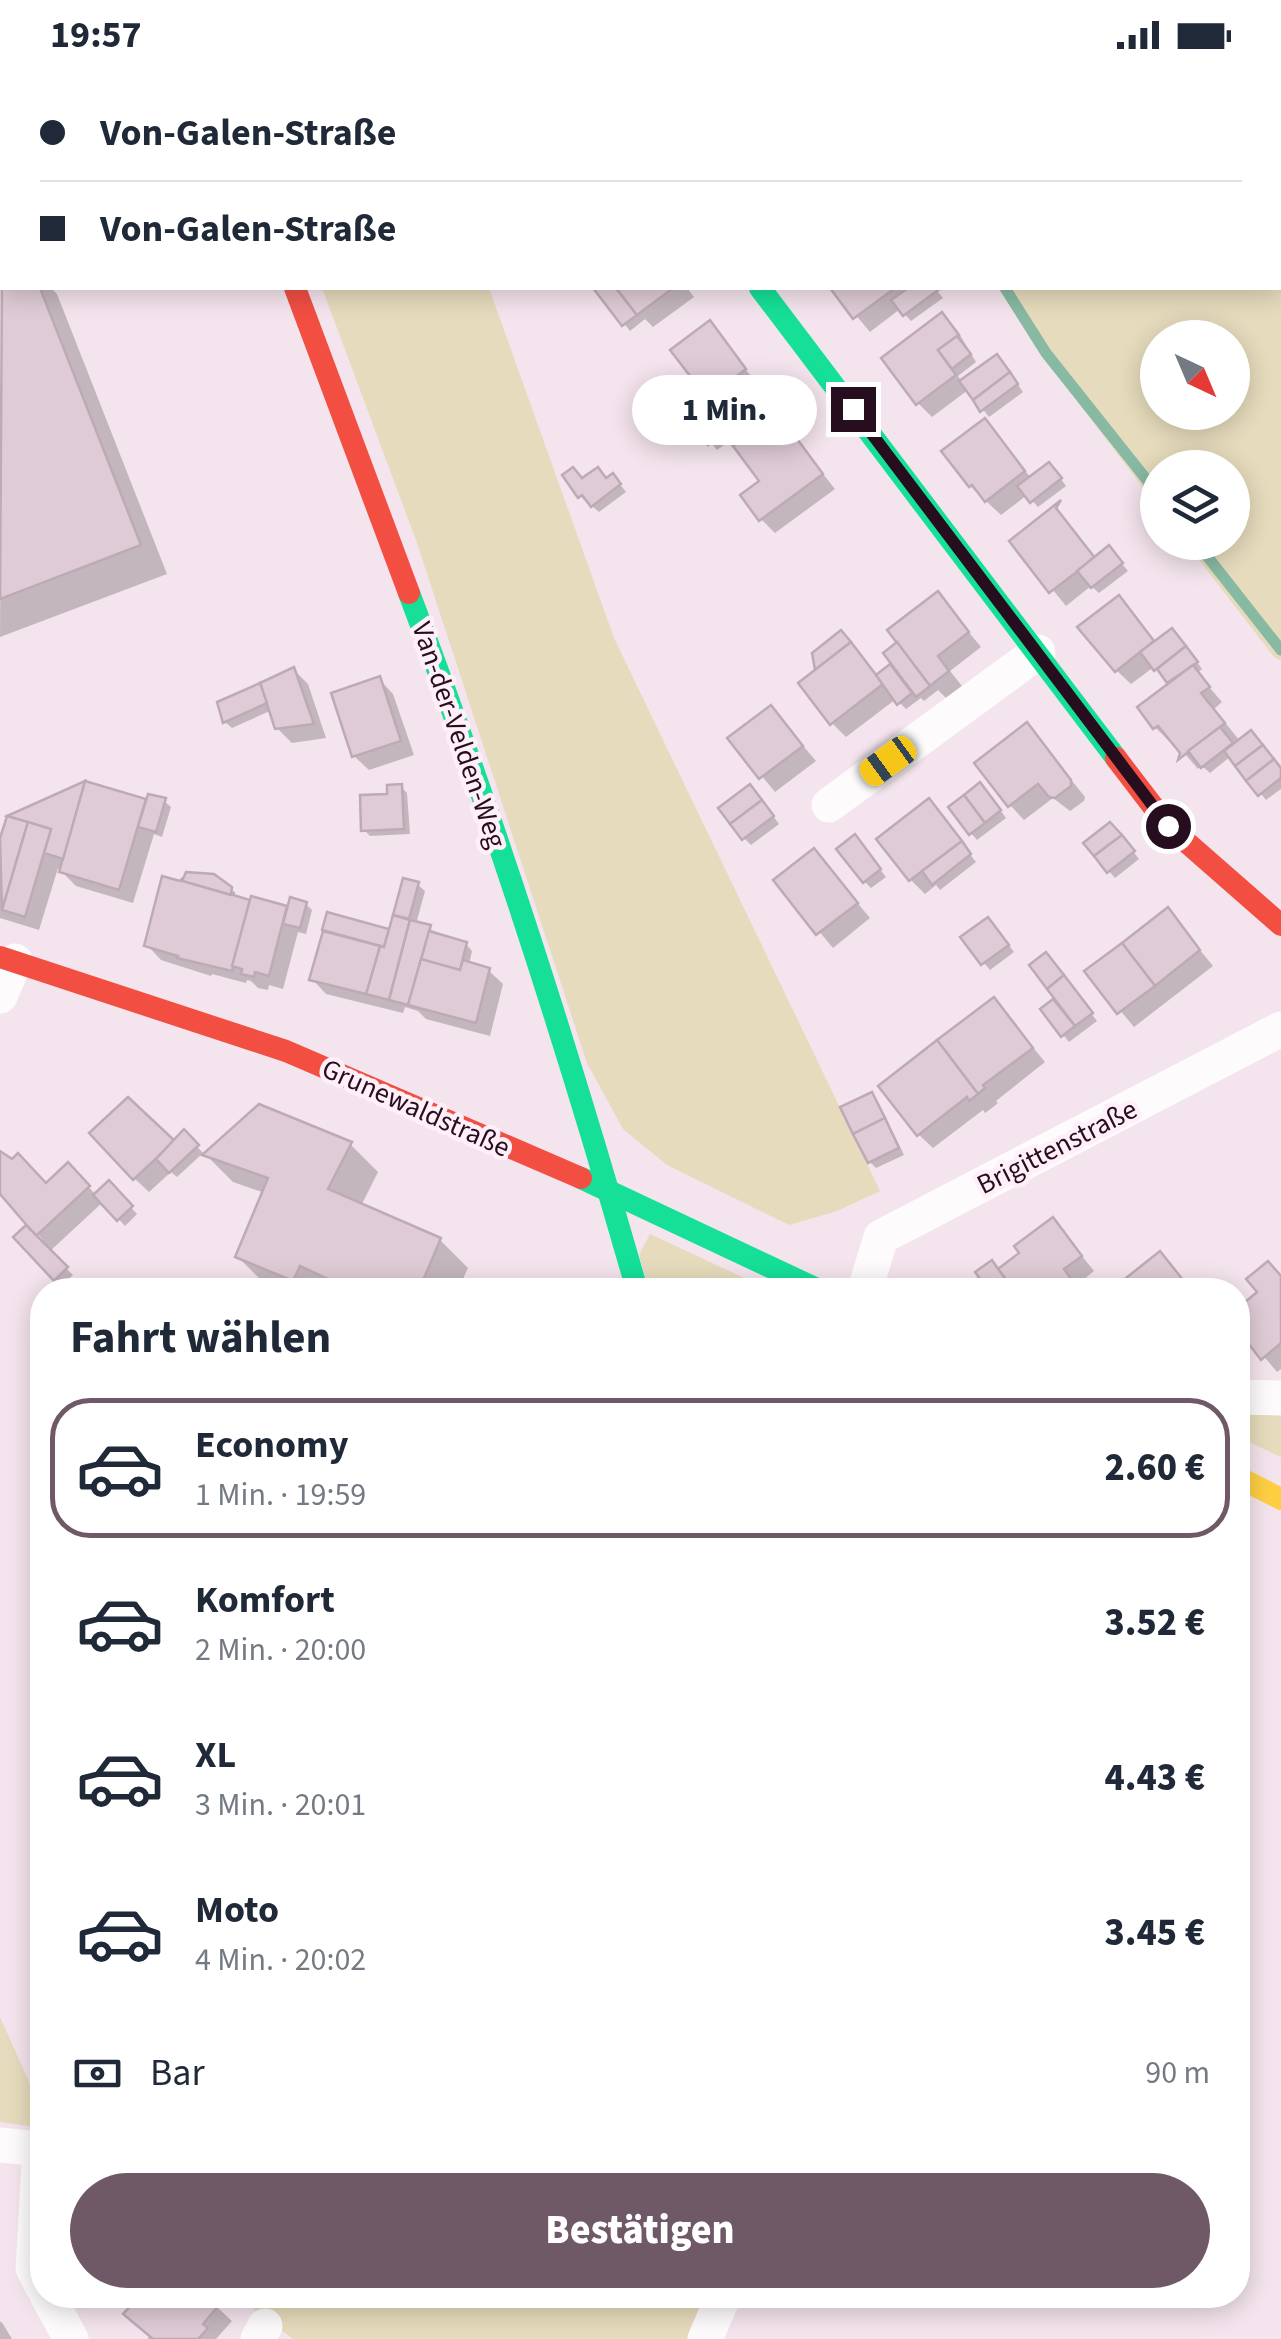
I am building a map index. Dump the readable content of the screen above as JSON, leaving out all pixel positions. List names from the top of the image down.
{
  "streets": {
    "street": ["Van-der-Velden-Weg", "Grunewaldstraße", "Brigittenstraße"]
  },
  "crossings": [
    ["Van-der-Velden-Weg", "Grunewaldstraße"]
  ],
  "north": "bottom right",
  "page": {
    "status": "19:57",
    "banner": ["Von-Galen-Straße", "Von-Galen-Straße"],
    "bubble": "1 Min.",
    "heading": "Fahrt wählen",
    "list": [
      {
        "name": "Economy",
        "note": "1 Min. · 19:59",
        "value": "2.60 €"
      },
      {
        "name": "Komfort",
        "note": "2 Min. · 20:00",
        "value": "3.52 €"
      },
      {
        "name": "XL",
        "note": "3 Min. · 20:01",
        "value": "4.43 €"
      },
      {
        "name": "Moto",
        "note": "4 Min. · 20:02",
        "value": "3.45 €"
      }
    ],
    "pay": ["Bar", "90 m"],
    "buttons": "Bestätigen"
  }
}
